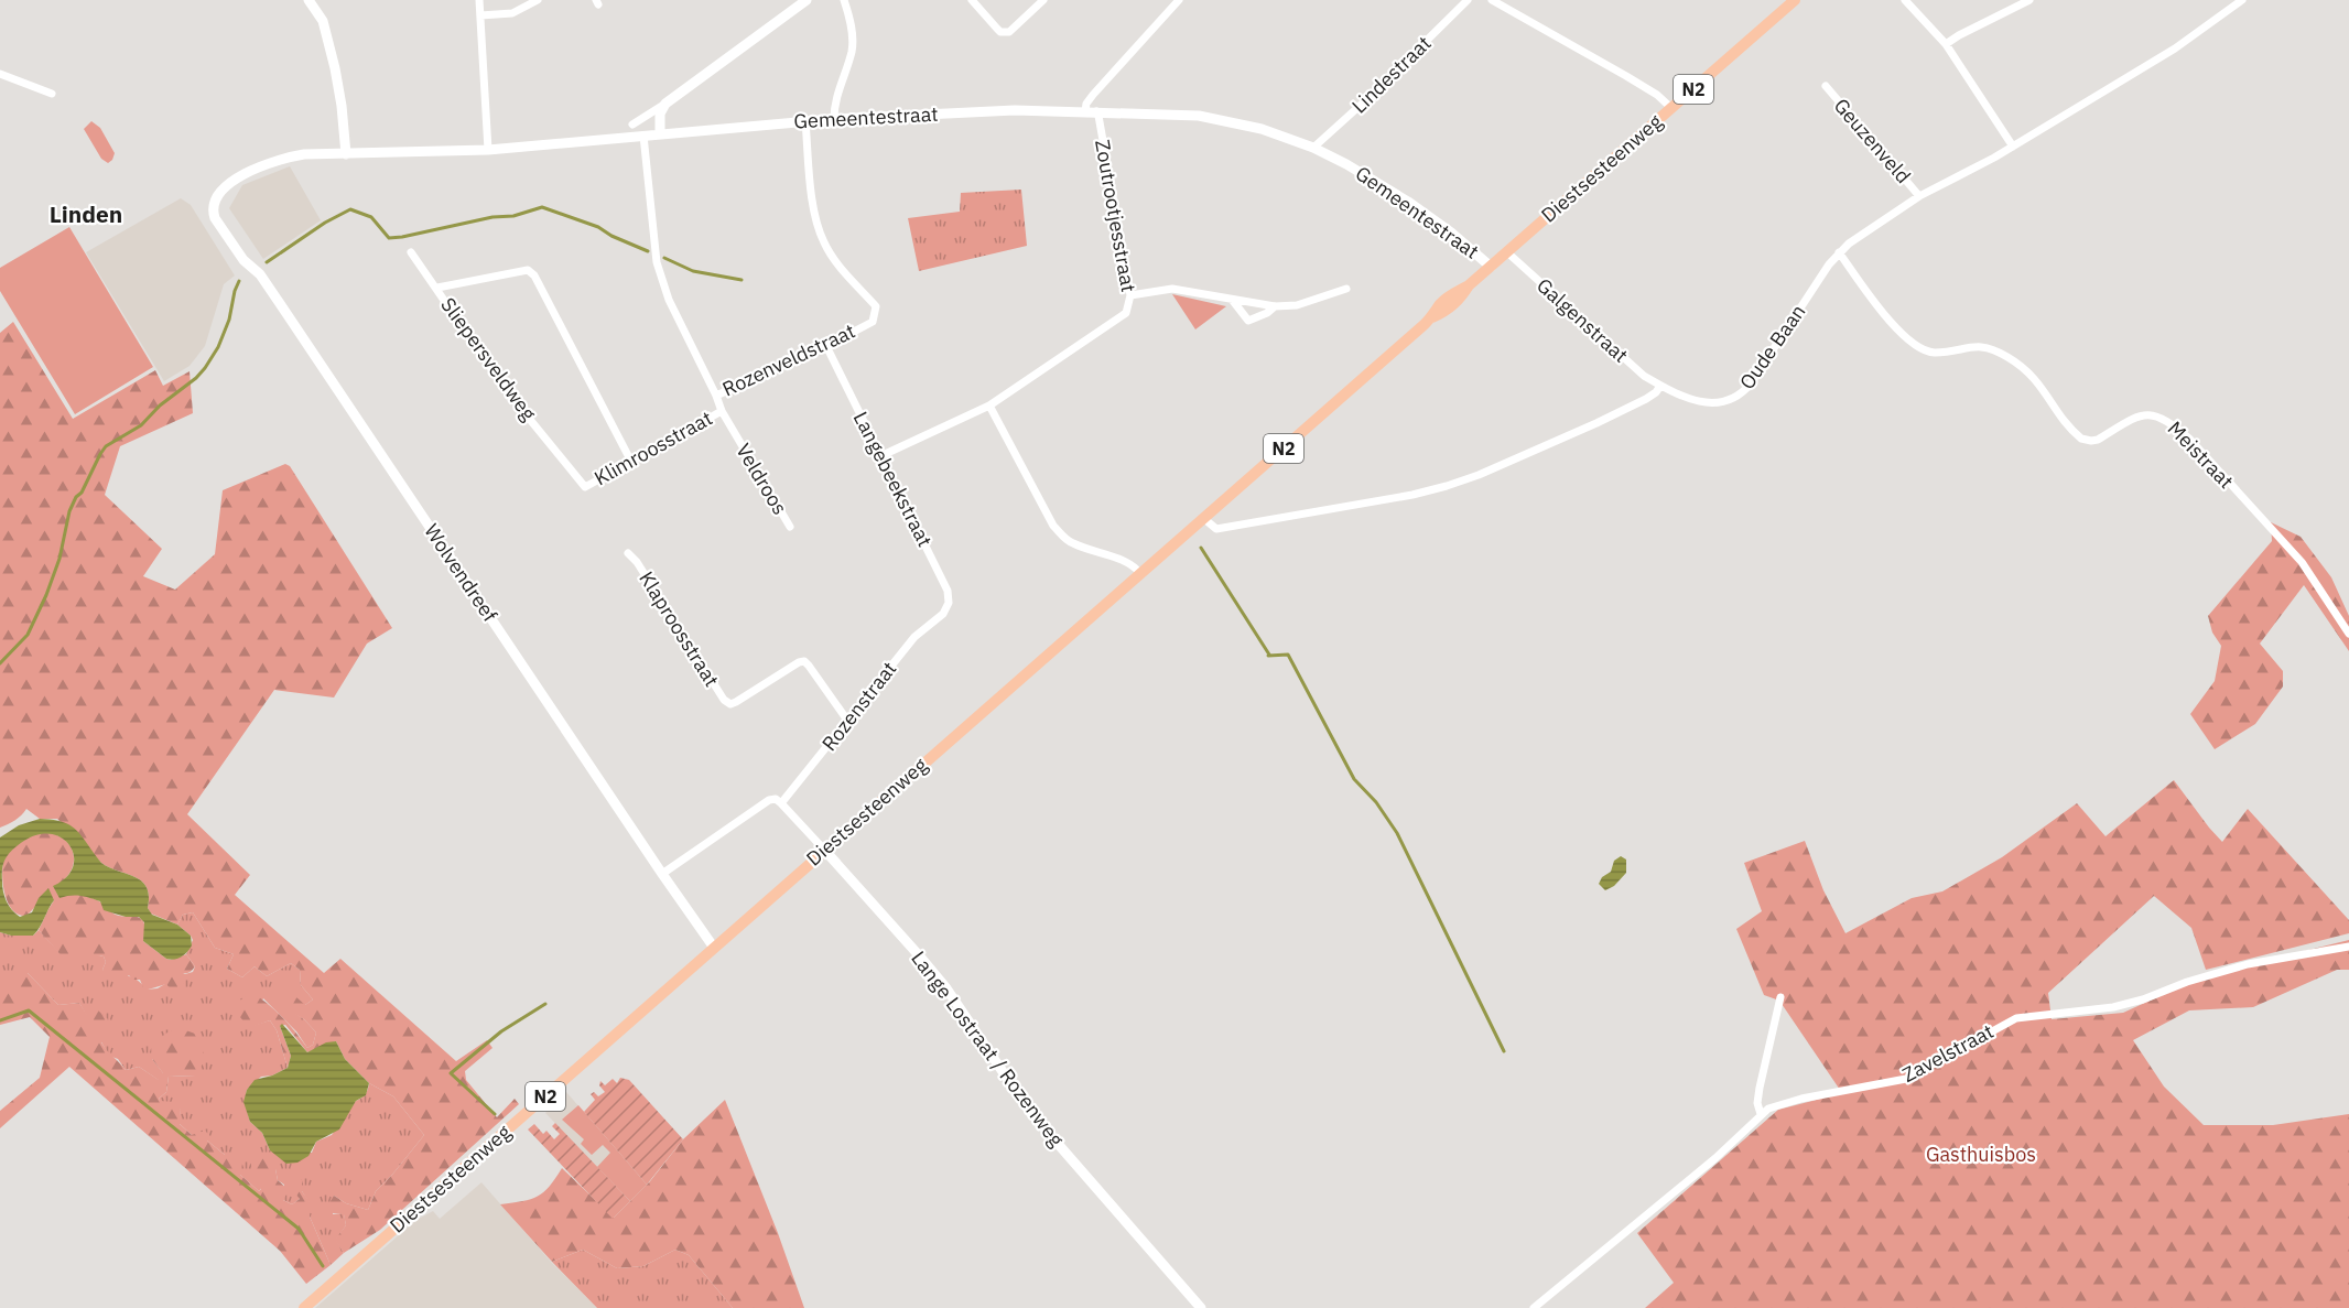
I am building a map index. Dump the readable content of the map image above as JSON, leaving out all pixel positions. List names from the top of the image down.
{
  "streets": {
    "main road": ["N2", "Diestsesteenweg"],
    "street": [
      "Lindestraat",
      "Gemeentestraat",
      "Geuzenveld",
      "Zoutrootjesstraat",
      "Galgenstraat",
      "Oude Baan",
      "Sliepersveldweg",
      "Rozenveldstraat",
      "Klimroosstraat",
      "Meistraat",
      "Veldroos",
      "Langebeekstraat",
      "Wolvendreef",
      "Klaproosstraat",
      "Rozenstraat",
      "Lange Lostraat / Rozenweg",
      "Zavelstraat"
    ]
  },
  "crossings": [
    ["Lindestraat", "Gemeentestraat"],
    ["Gemeentestraat", "Diestsesteenweg"],
    ["Gemeentestraat", "Zoutrootjesstraat"],
    ["Gemeentestraat", "Rozenveldstraat"],
    ["Gemeentestraat", "Wolvendreef"],
    ["Geuzenveld", "Oude Baan"],
    ["Diestsesteenweg", "Galgenstraat"],
    ["Diestsesteenweg", "Wolvendreef"],
    ["Diestsesteenweg", "Lange Lostraat / Rozenweg"],
    ["Zoutrootjesstraat", "Langebeekstraat"],
    ["Galgenstraat", "Oude Baan"],
    ["Oude Baan", "Meistraat"],
    ["Sliepersveldweg", "Klimroosstraat"],
    ["Rozenveldstraat", "Veldroos"],
    ["Rozenveldstraat", "Langebeekstraat"],
    ["Klimroosstraat", "Veldroos"],
    ["Langebeekstraat", "Rozenstraat"],
    ["Klaproosstraat", "Rozenstraat"]
  ],
  "districts": ["Linden"],
  "parks": ["Gasthuisbos"]
}
